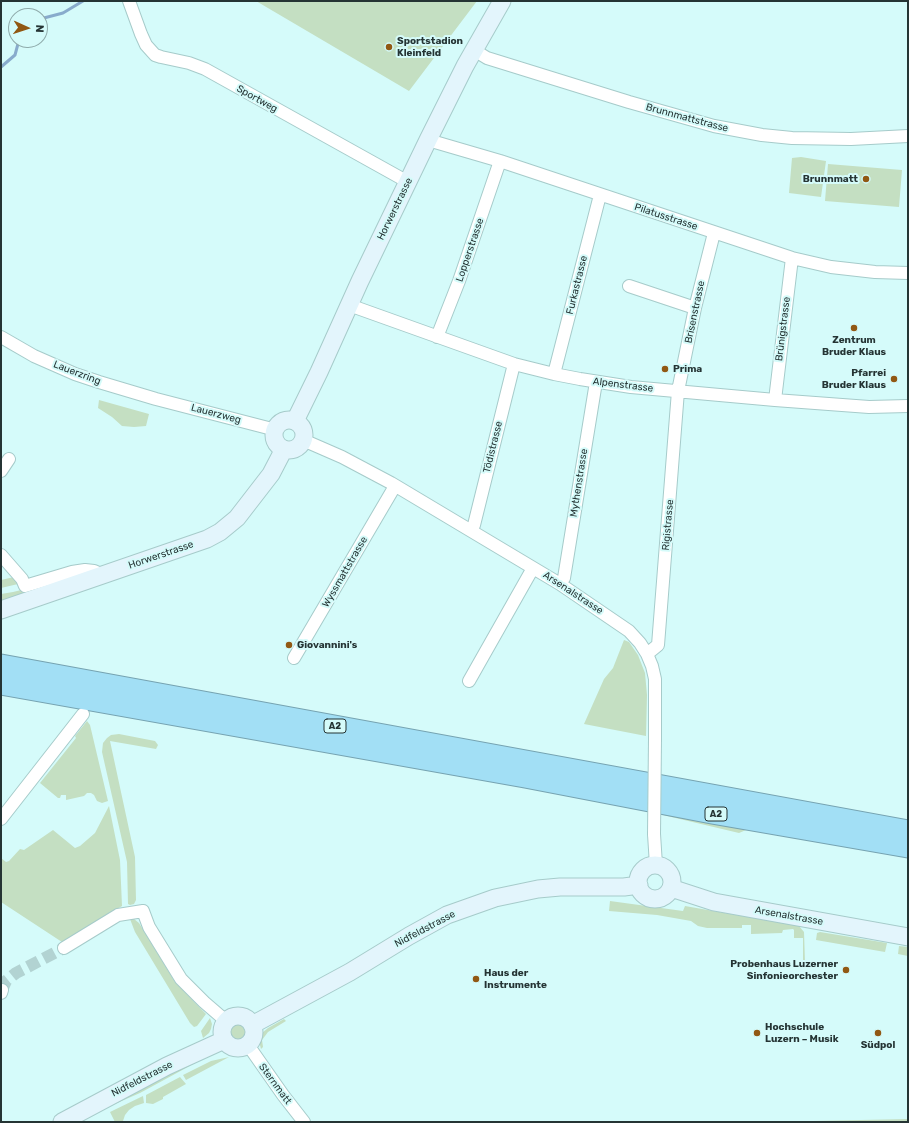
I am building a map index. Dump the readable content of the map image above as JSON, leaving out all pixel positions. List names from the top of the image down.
{
  "streets": {
    "highway": ["A2"],
    "street": [
      "Sportweg",
      "Brunnmattstrasse",
      "Horwerstrasse",
      "Pilatusstrasse",
      "Lopperstrasse",
      "Furkastrasse",
      "Brisenstrasse",
      "Brünigstrasse",
      "Lauerzring",
      "Alpenstrasse",
      "Lauerzweg",
      "Tödistrasse",
      "Mythenstrasse",
      "Rigistrasse",
      "Wyssmattstrasse",
      "Arsenalstrasse",
      "Nidfeldstrasse",
      "Sternmatt"
    ]
  },
  "crossings": [
    ["Sportweg", "Horwerstrasse"],
    ["Brunnmattstrasse", "Horwerstrasse"],
    ["Horwerstrasse", "Pilatusstrasse"],
    ["Horwerstrasse", "Alpenstrasse"],
    ["Horwerstrasse", "Lauerzweg"],
    ["Horwerstrasse", "Arsenalstrasse"],
    ["Pilatusstrasse", "Lopperstrasse"],
    ["Pilatusstrasse", "Furkastrasse"],
    ["Pilatusstrasse", "Brisenstrasse"],
    ["Pilatusstrasse", "Brünigstrasse"],
    ["Lopperstrasse", "Alpenstrasse"],
    ["Furkastrasse", "Alpenstrasse"],
    ["Brisenstrasse", "Alpenstrasse"],
    ["Brisenstrasse", "Rigistrasse"],
    ["Brünigstrasse", "Alpenstrasse"],
    ["Lauerzring", "Lauerzweg"],
    ["Alpenstrasse", "Tödistrasse"],
    ["Alpenstrasse", "Mythenstrasse"],
    ["Alpenstrasse", "Rigistrasse"],
    ["Lauerzweg", "Arsenalstrasse"],
    ["Tödistrasse", "Arsenalstrasse"],
    ["Mythenstrasse", "Arsenalstrasse"],
    ["Rigistrasse", "Arsenalstrasse"],
    ["Wyssmattstrasse", "Arsenalstrasse"],
    ["Arsenalstrasse", "Nidfeldstrasse"],
    ["Nidfeldstrasse", "Sternmatt"]
  ],
  "places": [
    "Sportstadion Kleinfeld",
    "Brunnmatt",
    "Zentrum Bruder Klaus",
    "Prima",
    "Pfarrei Bruder Klaus",
    "Giovannini's",
    "Probenhaus Luzerner Sinfonieorchester",
    "Haus der Instrumente",
    "Hochschule Luzern – Musik",
    "Südpol"
  ],
  "north": "right"
}
